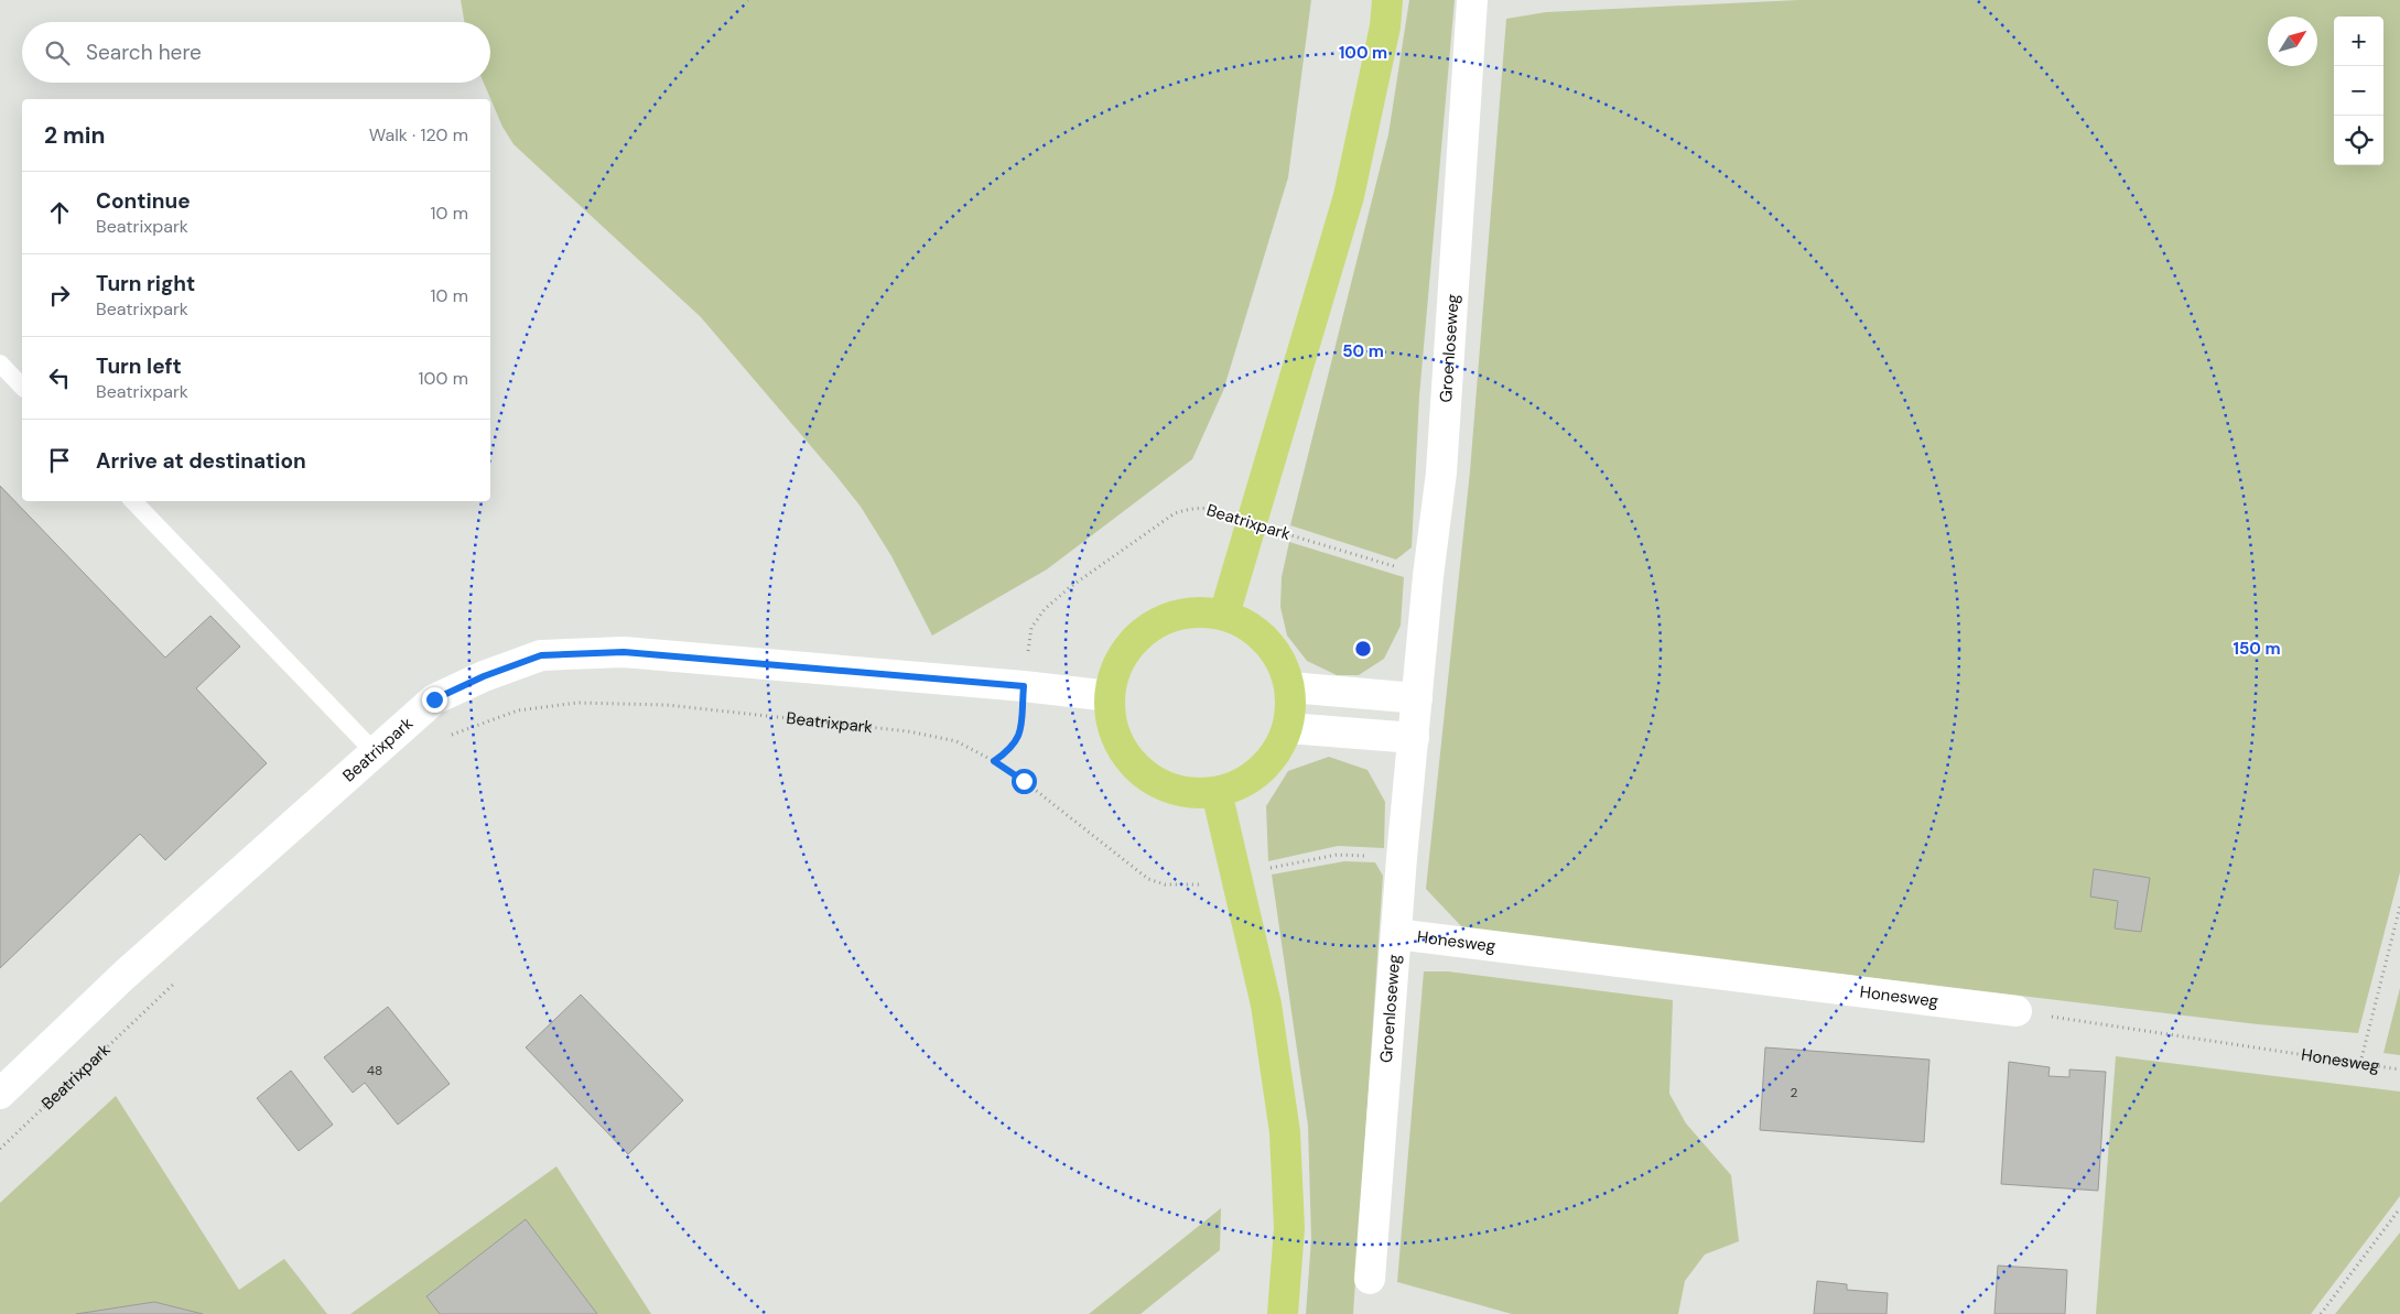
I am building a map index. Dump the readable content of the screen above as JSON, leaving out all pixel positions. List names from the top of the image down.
{
  "streets": {
    "street": ["Groenloseweg", "Beatrixpark", "Honesweg"]
  },
  "crossings": [
    ["Groenloseweg", "Beatrixpark"],
    ["Groenloseweg", "Honesweg"]
  ],
  "house_numbers": ["48", "2"],
  "north": "top right",
  "page": {
    "map_buttons": ["+", "−"],
    "search": "Search here",
    "heading": ["2 min", "Walk · 120 m"],
    "list": [
      ["Continue", "Beatrixpark", "10 m"],
      ["Turn right", "Beatrixpark", "10 m"],
      ["Turn left", "Beatrixpark", "100 m"],
      "Arrive at destination"
    ]
  },
  "rings": ["100 m", "50 m", "150 m"]
}
